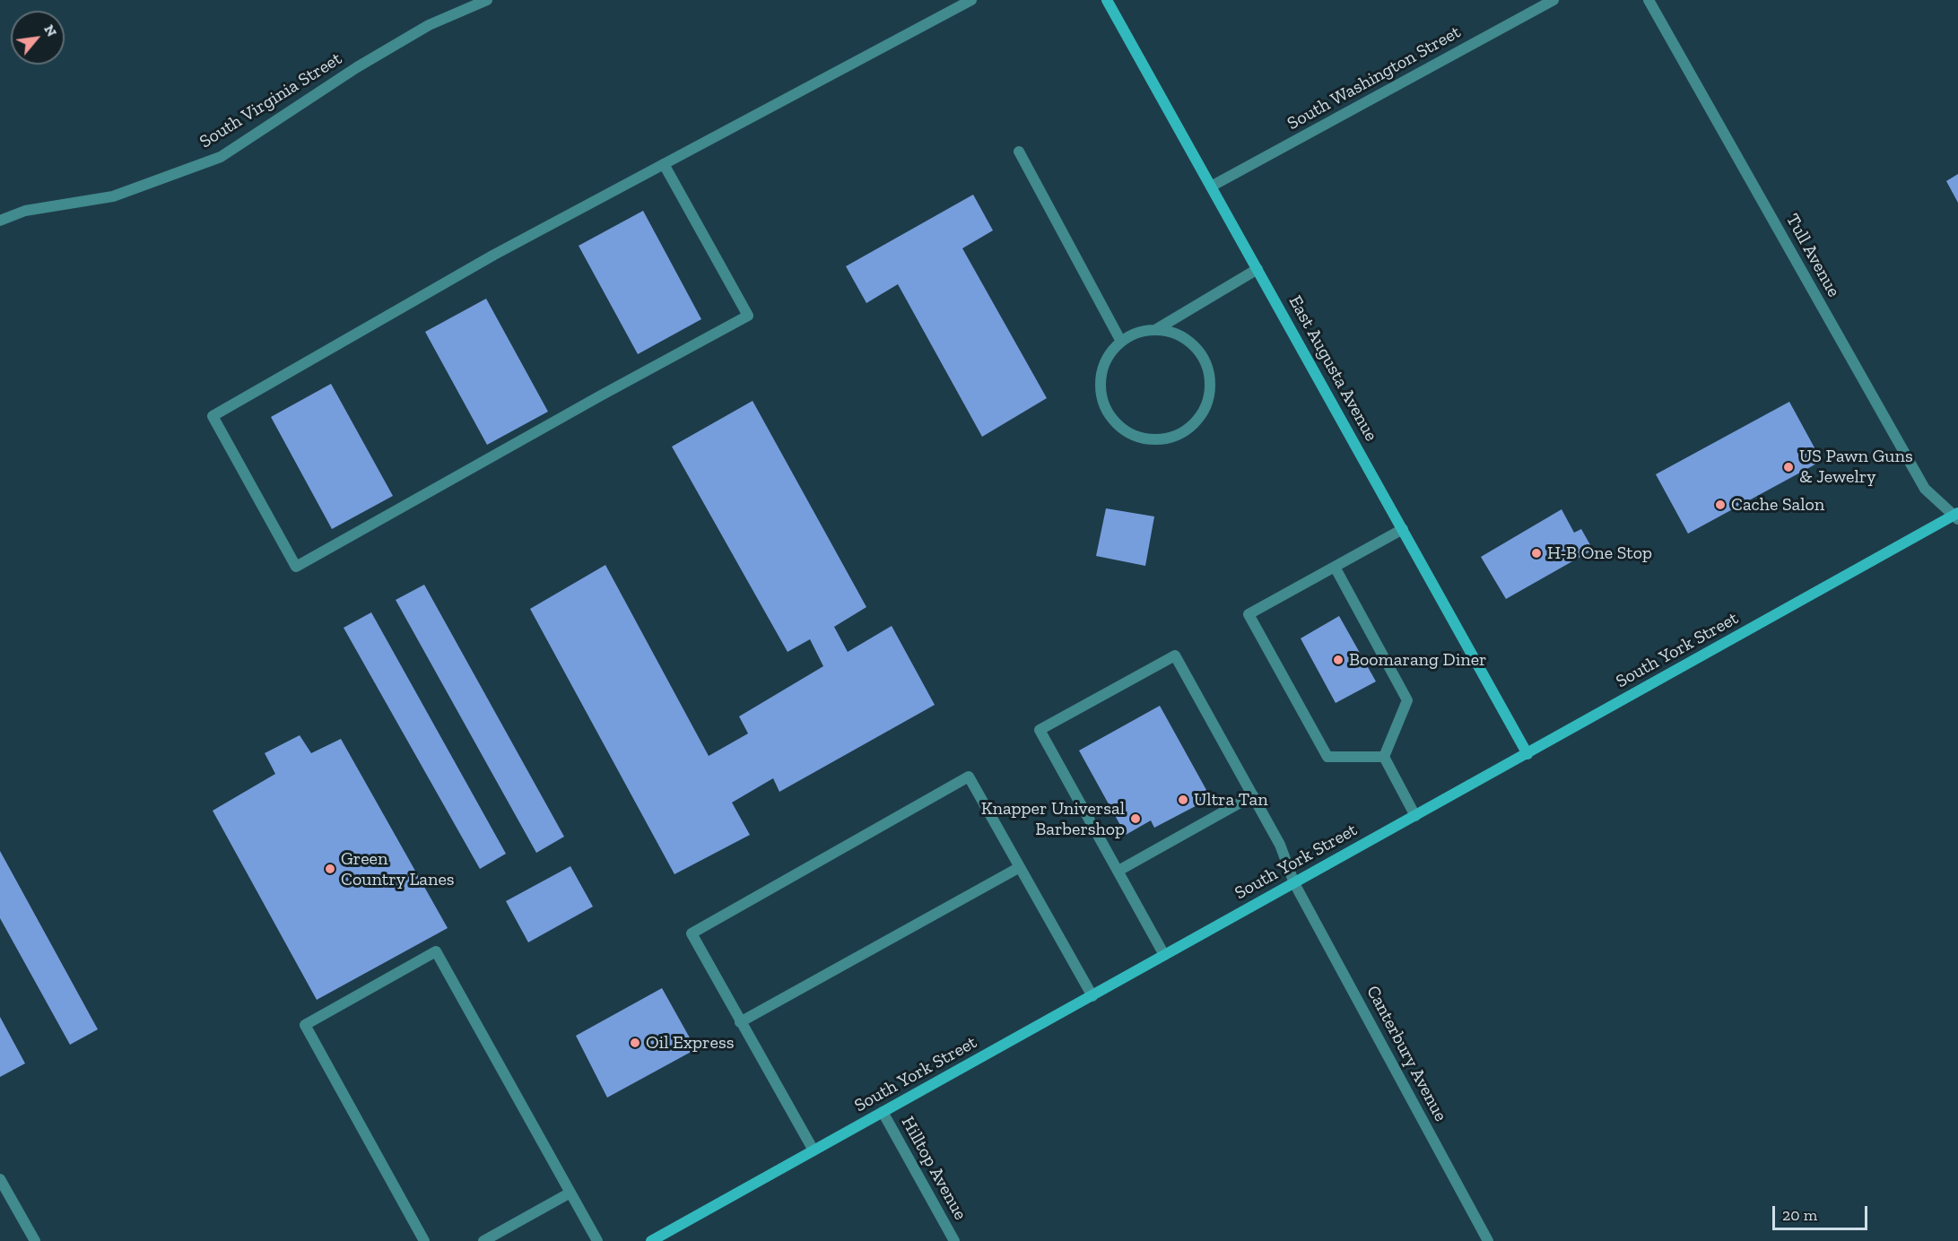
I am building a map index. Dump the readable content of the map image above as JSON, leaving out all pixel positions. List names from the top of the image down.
{
  "streets": {
    "main road": ["East Augusta Avenue", "South York Street"],
    "street": [
      "South Washington Street",
      "South Virginia Street",
      "Tull Avenue",
      "Canterbury Avenue",
      "Hilltop Avenue"
    ]
  },
  "crossings": [
    ["South Washington Street", "East Augusta Avenue"],
    ["Tull Avenue", "South York Street"],
    ["East Augusta Avenue", "South York Street"],
    ["South York Street", "Canterbury Avenue"],
    ["South York Street", "Hilltop Avenue"]
  ],
  "places": [
    "US Pawn Guns & Jewelry",
    "Cache Salon",
    "H-B One Stop",
    "Boomarang Diner",
    "Ultra Tan",
    "Knapper Universal Barbershop",
    "Green Country Lanes",
    "Oil Express"
  ],
  "scale_bar": "20 m",
  "north": "top right"
}
